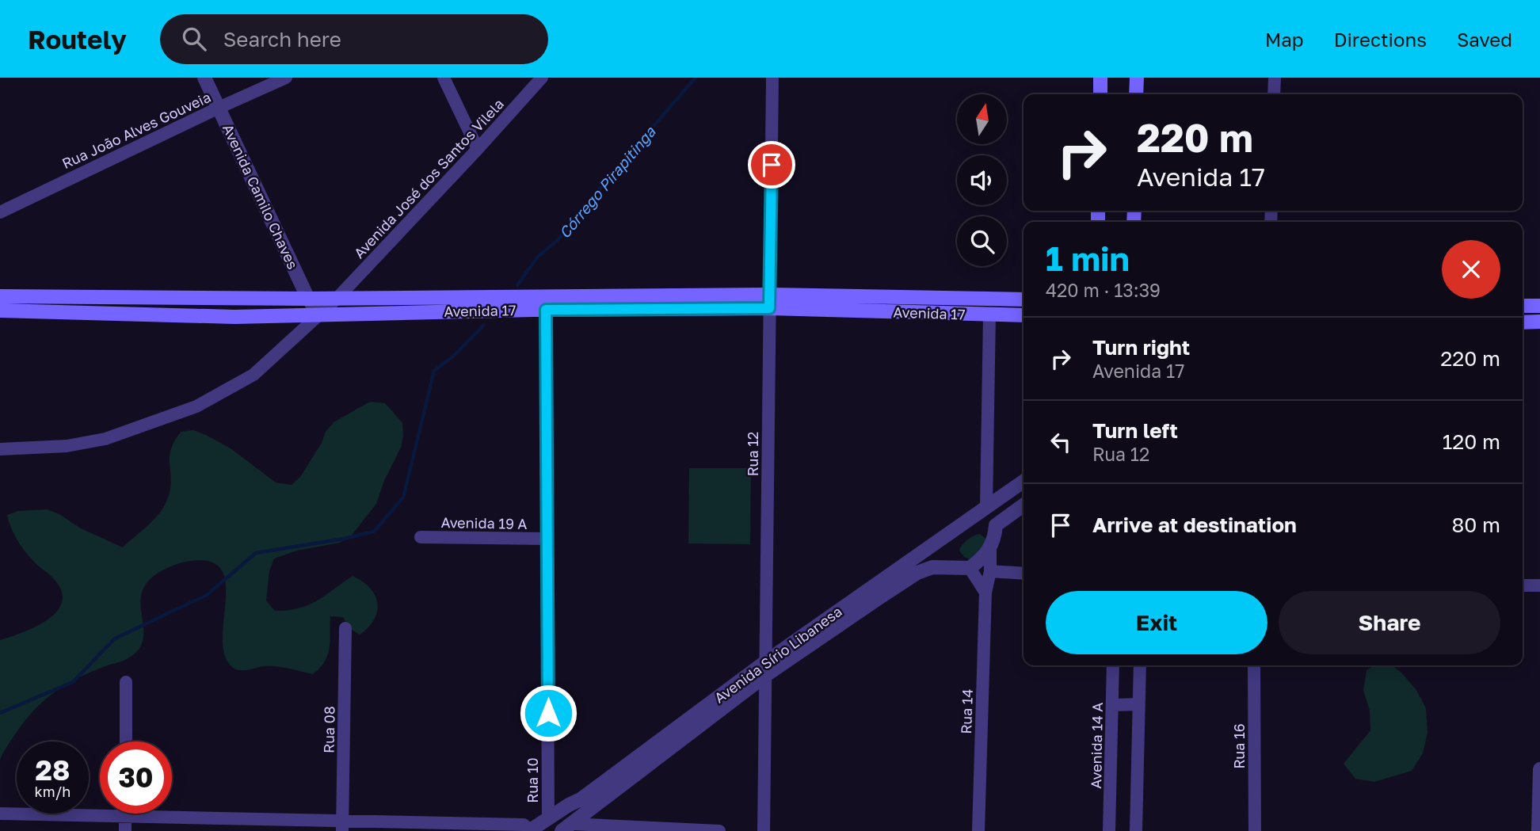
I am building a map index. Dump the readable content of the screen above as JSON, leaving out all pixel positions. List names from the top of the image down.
{
  "streets": {
    "main road": ["Avenida 17"],
    "street": [
      "Rua João Alves Gouveia",
      "Avenida José dos Santos Vilela",
      "Avenida Camilo Chaves",
      "Rua 12",
      "Avenida 19 A",
      "Avenida Sírio Libanesa",
      "Rua 14",
      "Rua 08",
      "Avenida 14 A",
      "Rua 16",
      "Rua 10"
    ]
  },
  "crossings": [
    ["Rua João Alves Gouveia", "Avenida Camilo Chaves"],
    ["Avenida José dos Santos Vilela", "Avenida Camilo Chaves"],
    ["Avenida José dos Santos Vilela", "Avenida 17"],
    ["Avenida Camilo Chaves", "Avenida 17"],
    ["Avenida 17", "Rua 12"],
    ["Avenida 17", "Rua 10"],
    ["Rua 12", "Avenida Sírio Libanesa"],
    ["Avenida 19 A", "Rua 10"],
    ["Avenida Sírio Libanesa", "Rua 10"]
  ],
  "water": ["Córrego Pirapitinga"],
  "north": "top",
  "page": {
    "header": "Routely",
    "search": "Search here",
    "nav": ["Map", "Directions", "Saved"],
    "turn": ["220 m", "Avenida 17"],
    "heading": ["1 min", "420 m · 13:39"],
    "list": [
      {
        "name": "Turn right",
        "note": "Avenida 17",
        "value": "220 m"
      },
      {
        "name": "Turn left",
        "note": "Rua 12",
        "value": "120 m"
      },
      {
        "name": "Arrive at destination",
        "value": "80 m"
      }
    ],
    "buttons": ["Exit", "Share"],
    "speed": "28 km/h",
    "limit": "30"
  }
}
